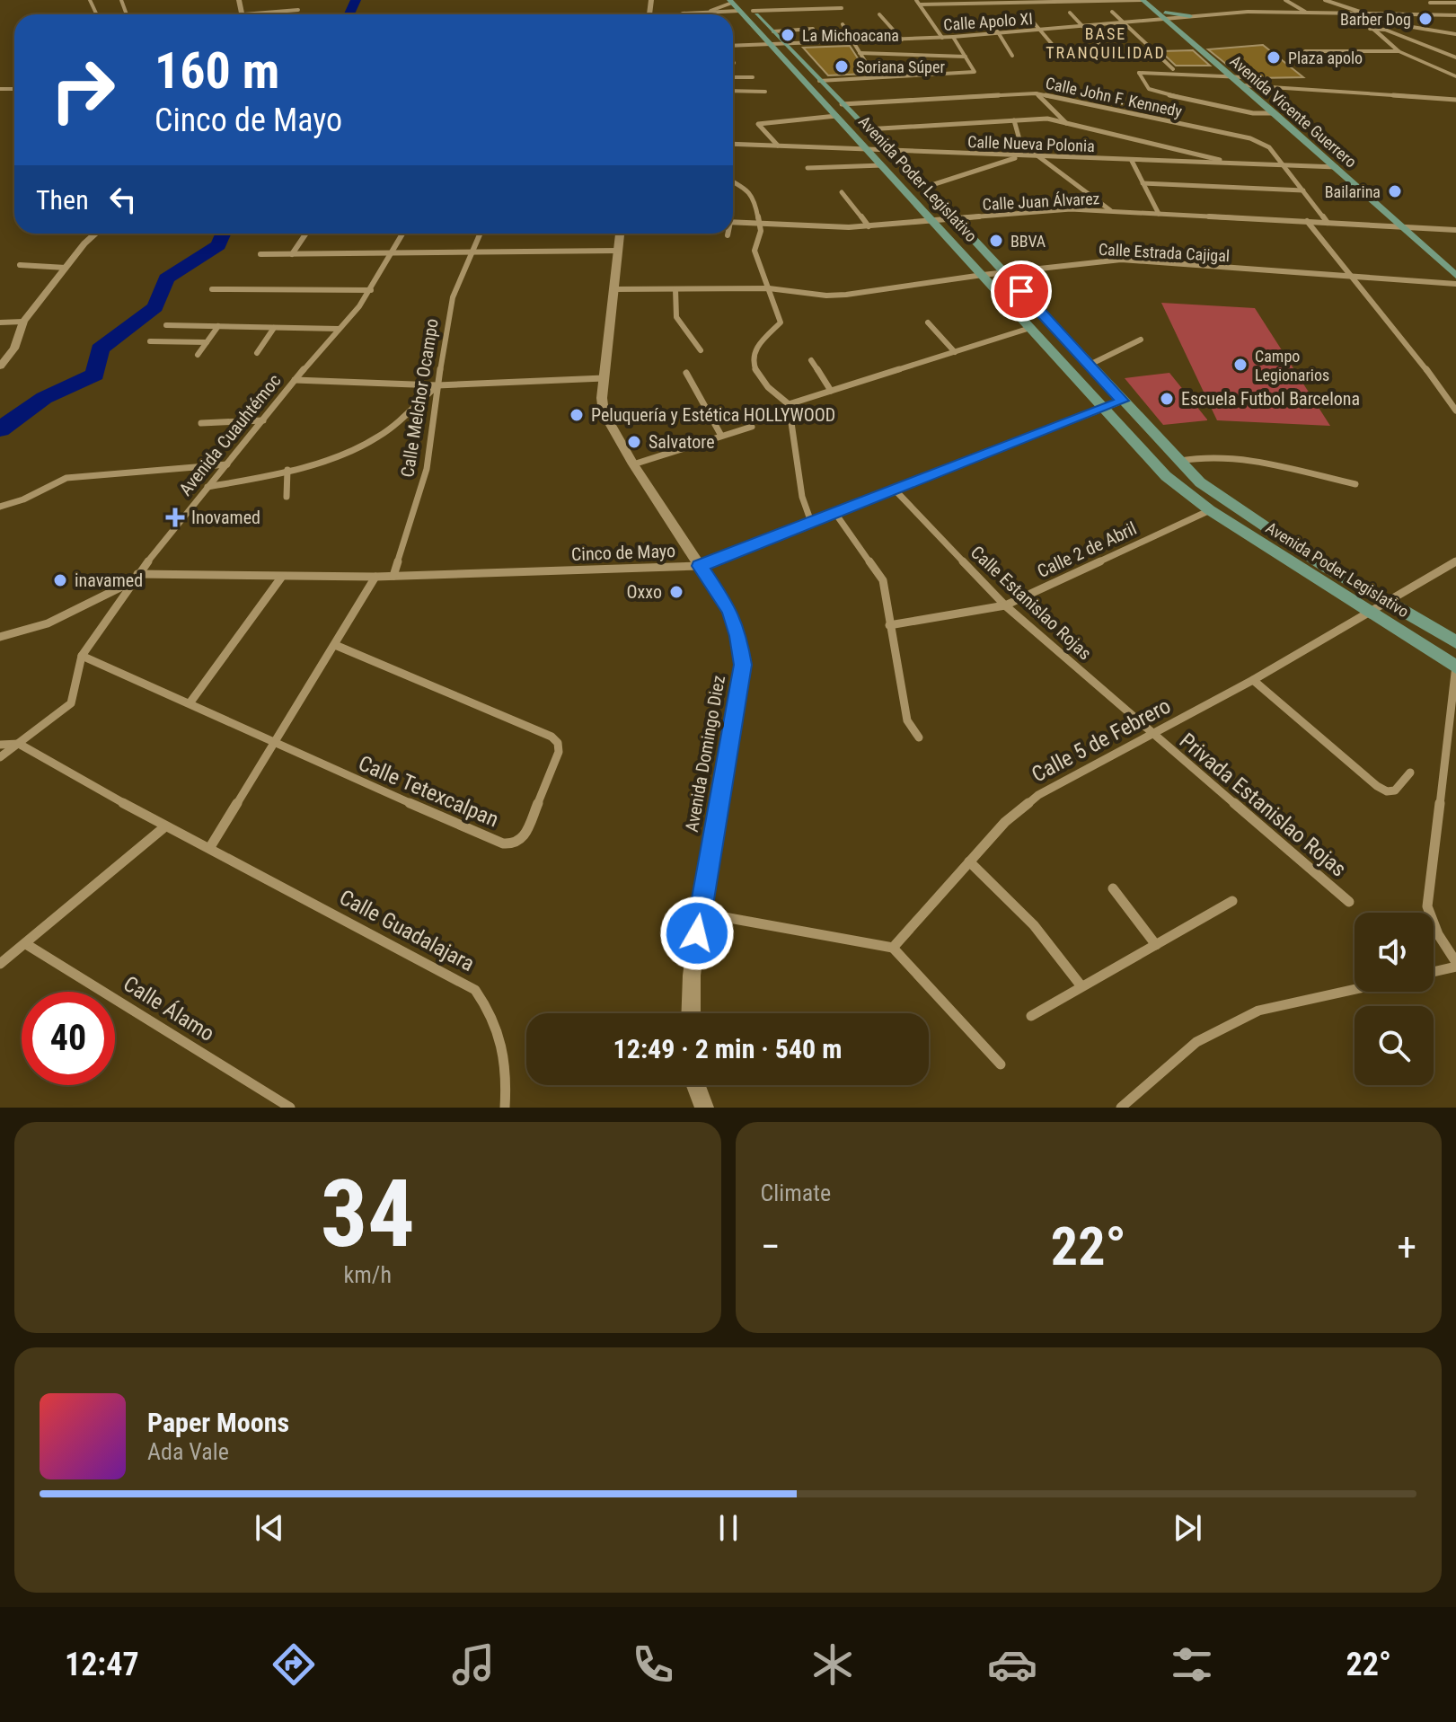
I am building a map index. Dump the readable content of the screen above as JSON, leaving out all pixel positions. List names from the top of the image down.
{
  "streets": {
    "main road": ["Avenida Vicente Guerrero", "Avenida Poder Legislativo"],
    "street": [
      "Calle Apolo XI",
      "Calle John F. Kennedy",
      "Calle Nueva Polonia",
      "Calle Juan Álvarez",
      "Calle Estrada Cajigal",
      "Calle Melchor Ocampo",
      "Avenida Cuauhtémoc",
      "Calle 2 de Abril",
      "Cinco de Mayo",
      "Calle Estanislao Rojas",
      "Calle 5 de Febrero",
      "Avenida Domingo Diez",
      "Calle Tetexcalpan",
      "Privada Estanislao Rojas",
      "Calle Guadalajara",
      "Calle Álamo"
    ]
  },
  "crossings": [
    ["Calle Apolo XI", "Avenida Vicente Guerrero"],
    ["Calle Apolo XI", "Avenida Poder Legislativo"],
    ["Calle John F. Kennedy", "Calle Nueva Polonia"],
    ["Calle John F. Kennedy", "Avenida Poder Legislativo"],
    ["Calle John F. Kennedy", "Calle Juan Álvarez"],
    ["Avenida Vicente Guerrero", "Calle Nueva Polonia"],
    ["Avenida Vicente Guerrero", "Calle Juan Álvarez"],
    ["Calle Nueva Polonia", "Avenida Poder Legislativo"],
    ["Avenida Poder Legislativo", "Calle Juan Álvarez"],
    ["Avenida Poder Legislativo", "Calle Estrada Cajigal"],
    ["Avenida Poder Legislativo", "Calle 2 de Abril"],
    ["Avenida Poder Legislativo", "Cinco de Mayo"],
    ["Avenida Poder Legislativo", "Calle 5 de Febrero"],
    ["Calle Estrada Cajigal", "Avenida Domingo Diez"],
    ["Calle Melchor Ocampo", "Cinco de Mayo"],
    ["Avenida Cuauhtémoc", "Cinco de Mayo"],
    ["Avenida Cuauhtémoc", "Calle Tetexcalpan"],
    ["Avenida Cuauhtémoc", "Calle Guadalajara"],
    ["Calle 2 de Abril", "Calle Estanislao Rojas"],
    ["Cinco de Mayo", "Calle Estanislao Rojas"],
    ["Cinco de Mayo", "Avenida Domingo Diez"],
    ["Calle Estanislao Rojas", "Calle 5 de Febrero"],
    ["Calle Estanislao Rojas", "Privada Estanislao Rojas"],
    ["Calle 5 de Febrero", "Privada Estanislao Rojas"]
  ],
  "districts": ["BASE TRANQUILIDAD"],
  "places": {
    "other": [
      "Barber Dog",
      "La Michoacana",
      "Plaza apolo",
      "Soriana Súper",
      "Bailarina",
      "BBVA",
      "Campo Legionarios",
      "Escuela Futbol Barcelona",
      "Peluquería y Estética HOLLYWOOD",
      "Salvatore",
      "inavamed",
      "Oxxo"
    ],
    "health": ["Inovamed"]
  },
  "page": {
    "turn": ["160 m", "Cinco de Mayo"],
    "then": "Then",
    "limit": "40",
    "trip": "12:49 · 2 min · 540 m",
    "tile": [
      ["34", "km/h"],
      "Climate"
    ],
    "heat": ["−", "22°", "+"],
    "song": ["Paper Moons", "Ada Vale"],
    "tabs": ["12:47", "22°"]
  }
}
